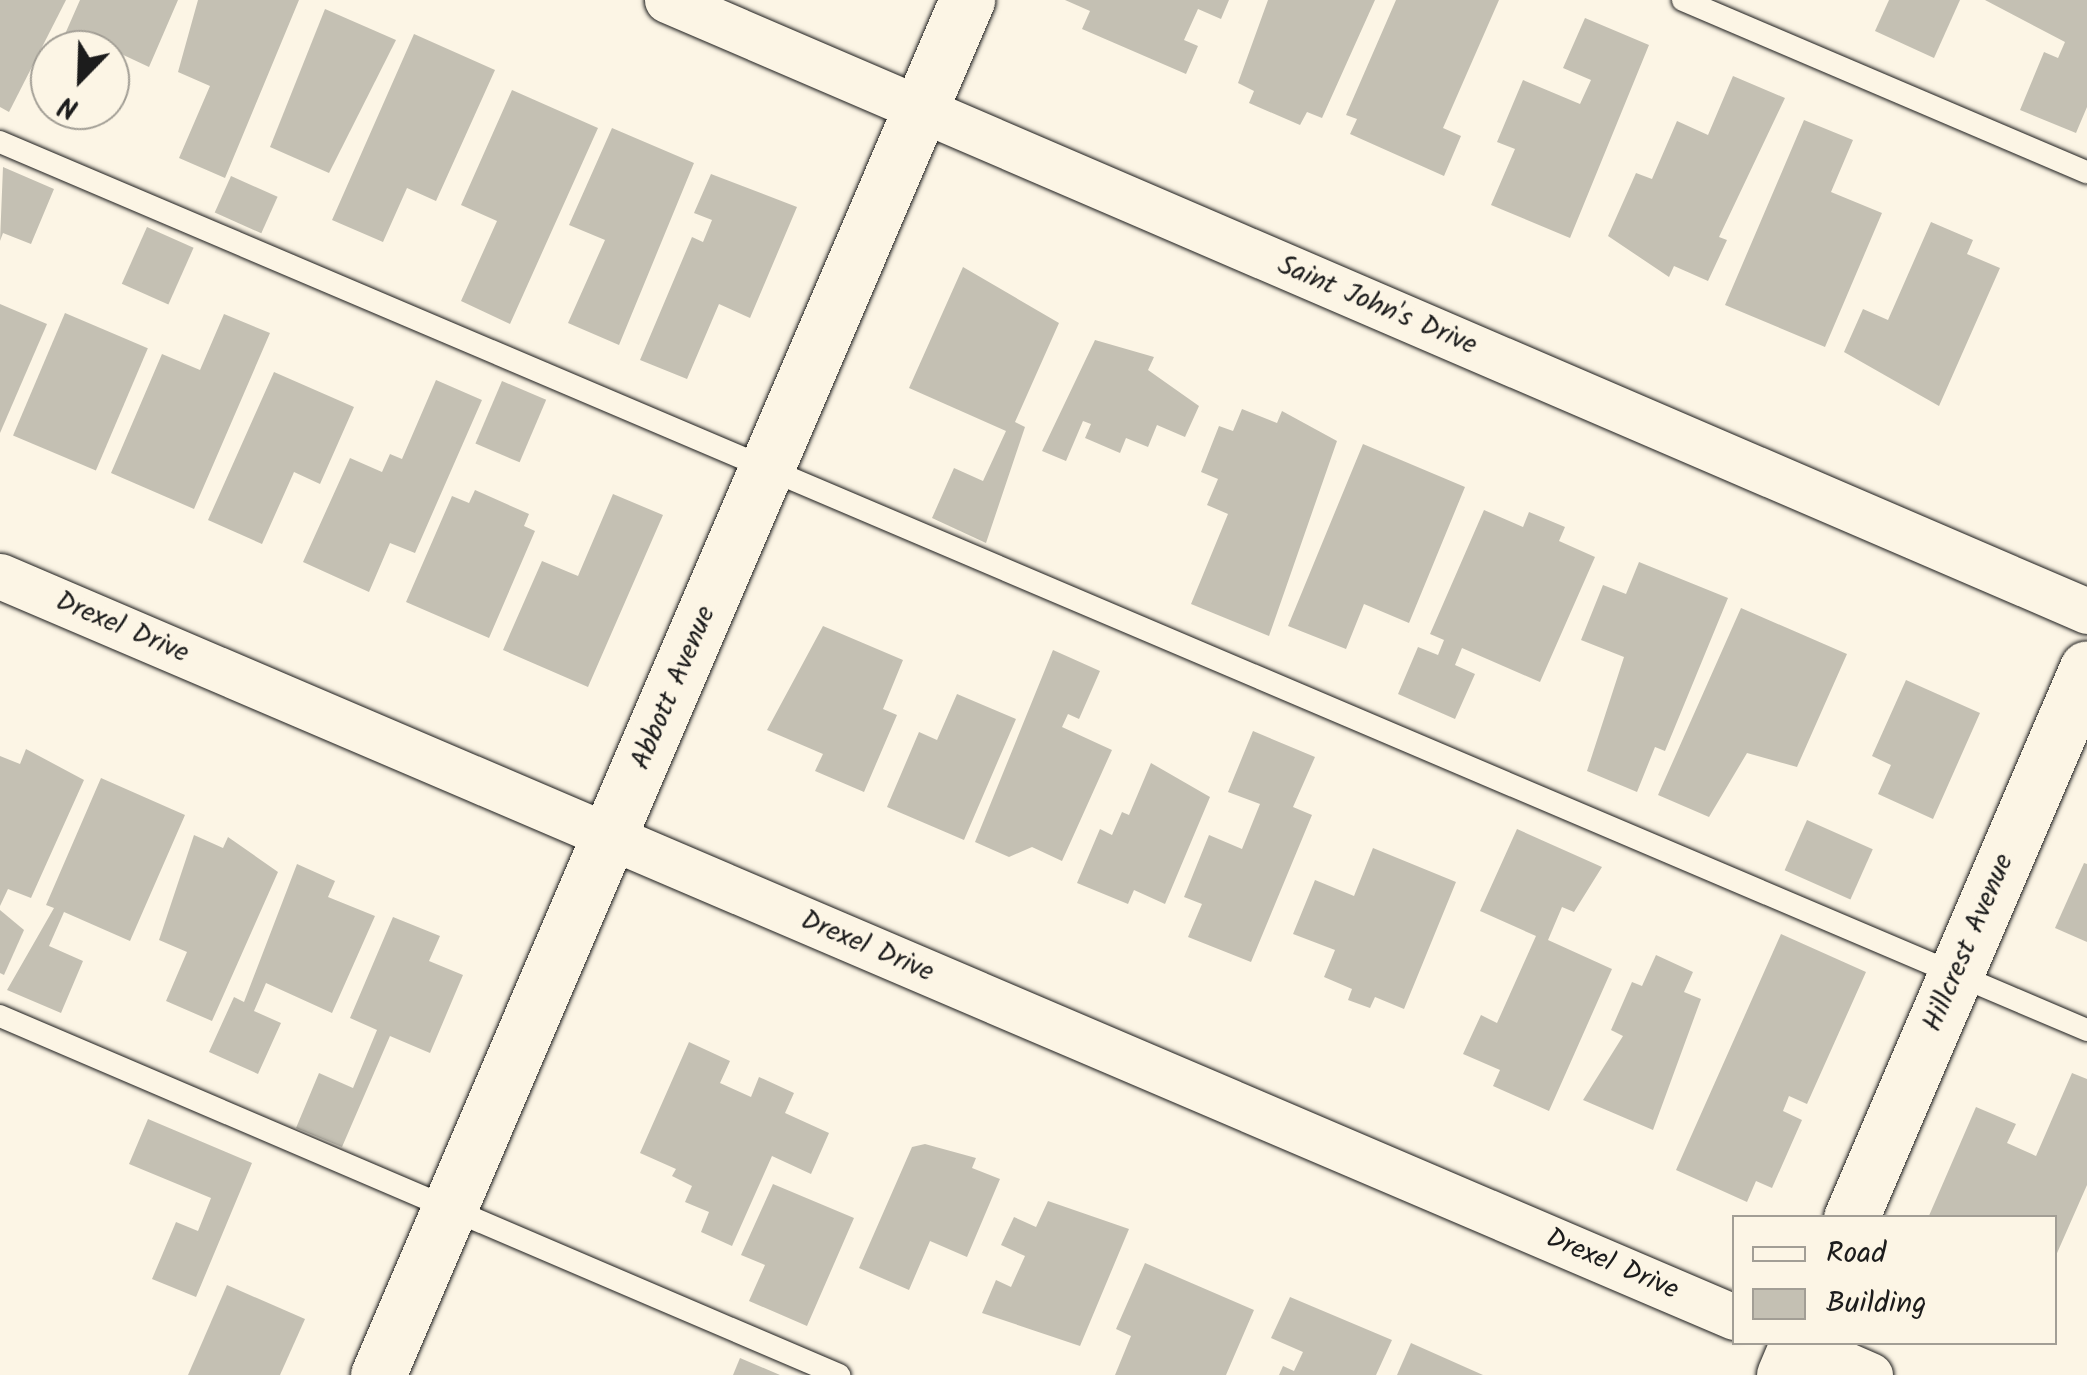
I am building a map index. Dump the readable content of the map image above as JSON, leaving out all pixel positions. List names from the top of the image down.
{
  "streets": {
    "street": [
      "Saint John's Drive",
      "Drexel Drive",
      "Abbott Avenue",
      "Hillcrest Avenue"
    ]
  },
  "crossings": [
    ["Saint John's Drive", "Abbott Avenue"],
    ["Drexel Drive", "Abbott Avenue"]
  ],
  "legend": ["Road", "Building"],
  "north": "bottom left"
}
